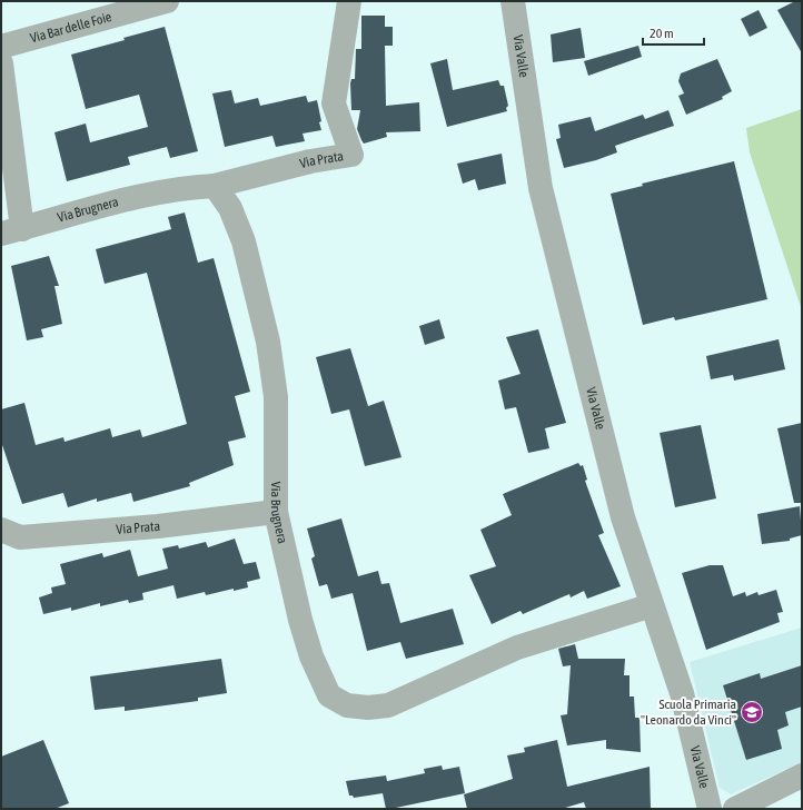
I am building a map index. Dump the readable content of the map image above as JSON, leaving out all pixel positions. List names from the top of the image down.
{
  "streets": {
    "street": [
      "Via Bar delle Foie",
      "Via Valle",
      "Via Prata",
      "Via Brugnera"
    ]
  },
  "crossings": [
    ["Via Valle", "Via Brugnera"],
    ["Via Prata", "Via Brugnera"]
  ],
  "places": {
    "school or university": ["Scuola Primaria \"Leonardo da Vinci\""]
  },
  "scale_bar": "20 m"
}
